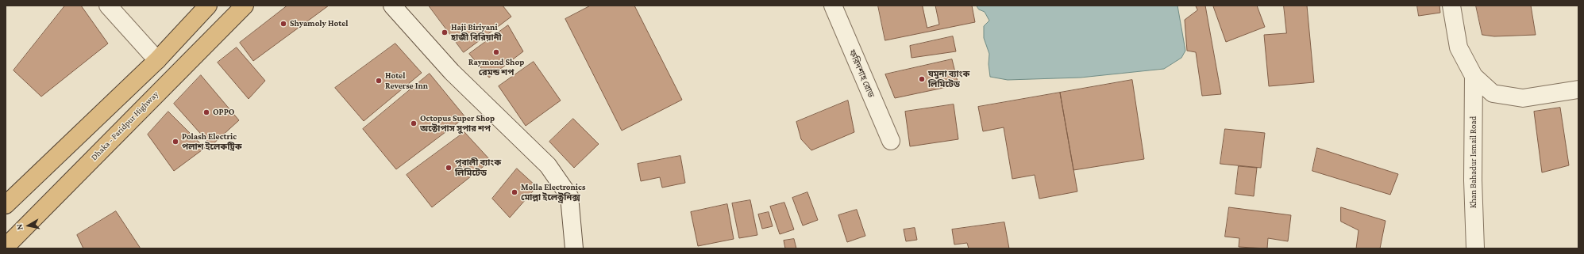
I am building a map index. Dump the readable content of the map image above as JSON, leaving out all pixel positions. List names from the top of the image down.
{
  "streets": {
    "highway": ["Dhaka - Faridpur Highway"],
    "street": ["ফরিদশাহ রোড", "Khan Bahadur Ismail Road"]
  },
  "places": [
    "Shyamoly Hotel",
    "Haji Biriyani হাজী বিরিয়ানী",
    "Raymond Shop রেমন্ড শপ",
    "যমুনা ব্যাংক লিমিটেড",
    "Hotel Reverse Inn",
    "OPPO",
    "Octopus Super Shop অক্টোপাস সুপার শপ",
    "Polash Electric পলাশ ইলেকট্রিক",
    "পূবালী ব্যাংক লিমিটেড",
    "Molla Electronics মোল্লা ইলেক্ট্রনিক্স"
  ],
  "north": "left"
}
